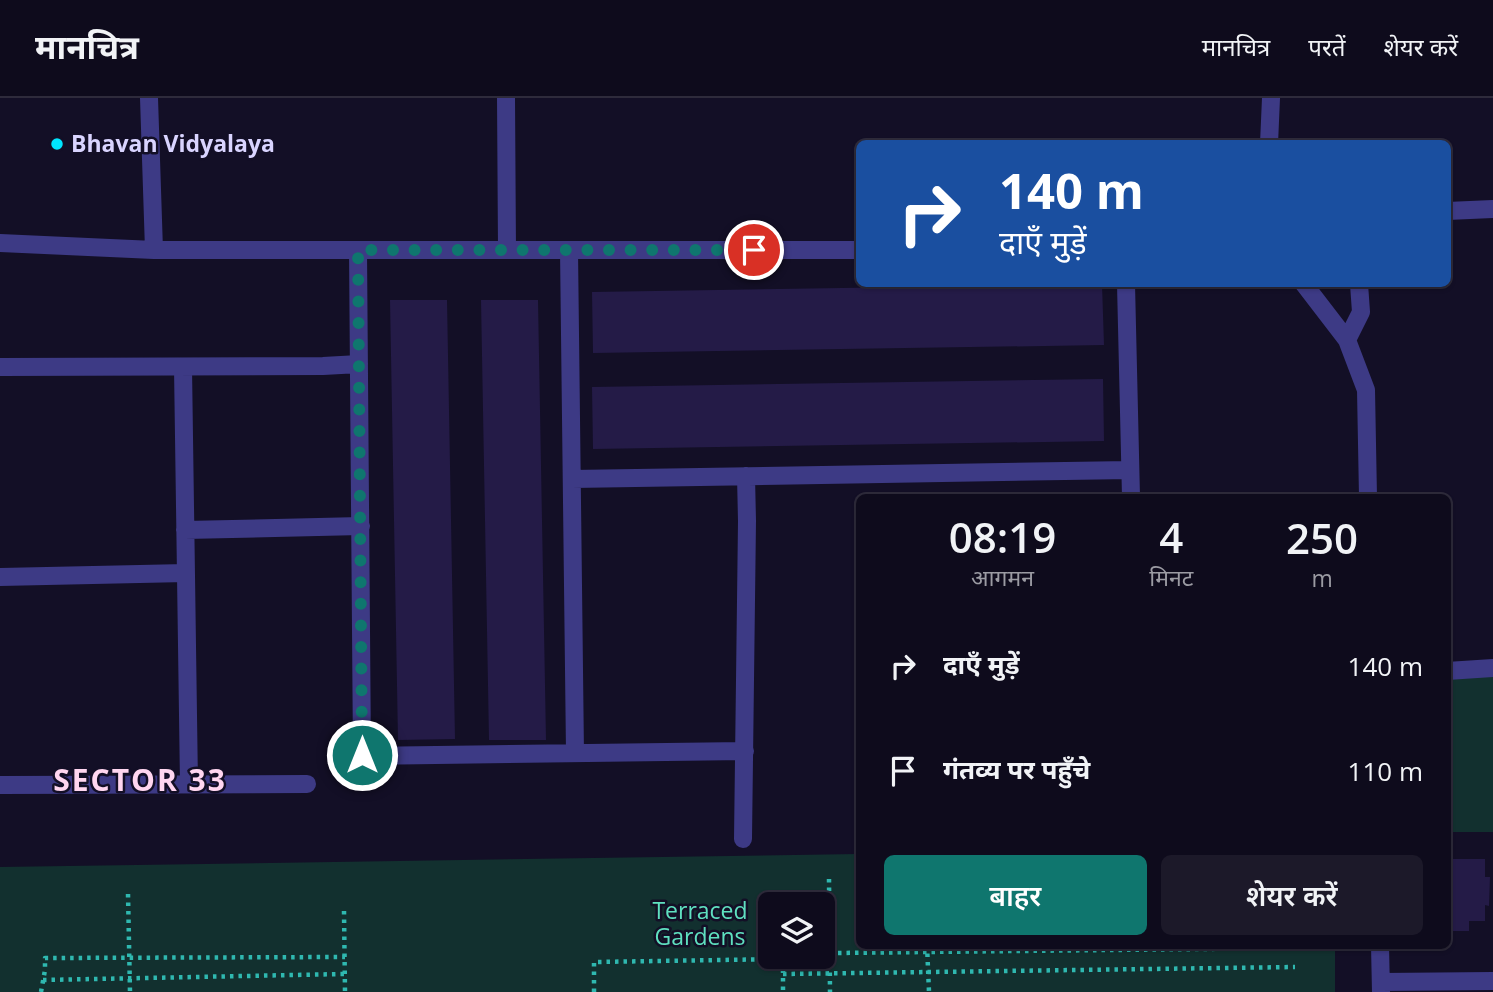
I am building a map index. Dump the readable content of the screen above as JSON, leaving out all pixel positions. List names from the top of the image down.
{
  "districts": ["SECTOR 33"],
  "parks": ["Terraced Gardens"],
  "places": ["Bhavan Vidyalaya"],
  "page": {
    "header": "मानचित्र",
    "nav": ["मानचित्र", "परतें", "शेयर करें"],
    "turn": ["140 m", "दाएँ मुड़ें"],
    "eta": [
      "08:19",
      "आगमन",
      "4",
      "मिनट",
      "250",
      "m"
    ],
    "list": [
      {
        "name": "दाएँ मुड़ें",
        "value": "140 m"
      },
      {
        "name": "गंतव्य पर पहुँचे",
        "value": "110 m"
      }
    ],
    "buttons": ["बाहर", "शेयर करें"]
  }
}
